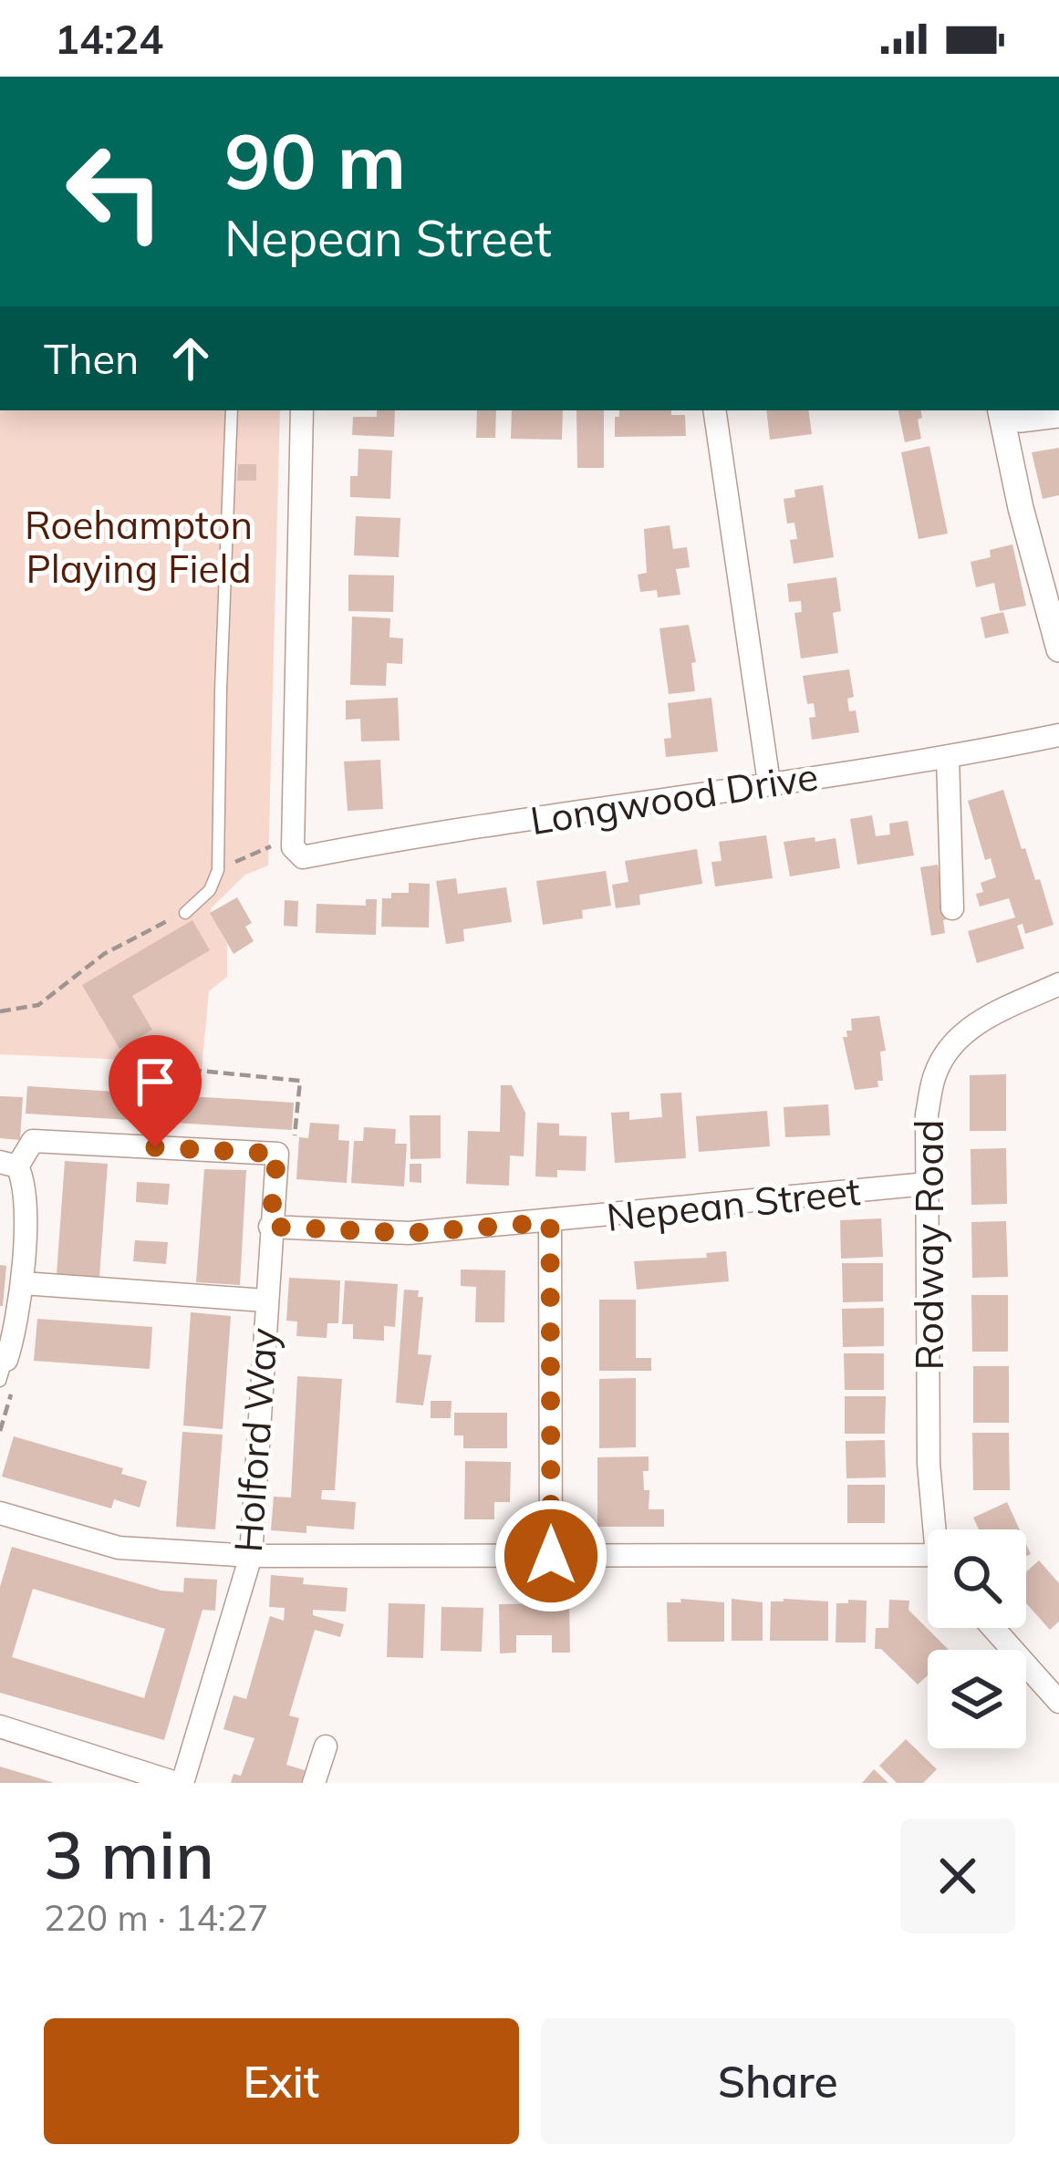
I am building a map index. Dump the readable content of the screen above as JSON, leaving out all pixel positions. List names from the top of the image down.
{
  "streets": {
    "street": [
      "Longwood Drive",
      "Nepean Street",
      "Rodway Road",
      "Holford Way"
    ]
  },
  "crossings": [
    ["Nepean Street", "Rodway Road"],
    ["Nepean Street", "Holford Way"]
  ],
  "parks": ["Roehampton Playing Field"],
  "page": {
    "status": "14:24",
    "turn": ["90 m", "Nepean Street"],
    "then": "Then",
    "heading": ["3 min", "220 m · 14:27"],
    "buttons": ["Exit", "Share"]
  }
}
